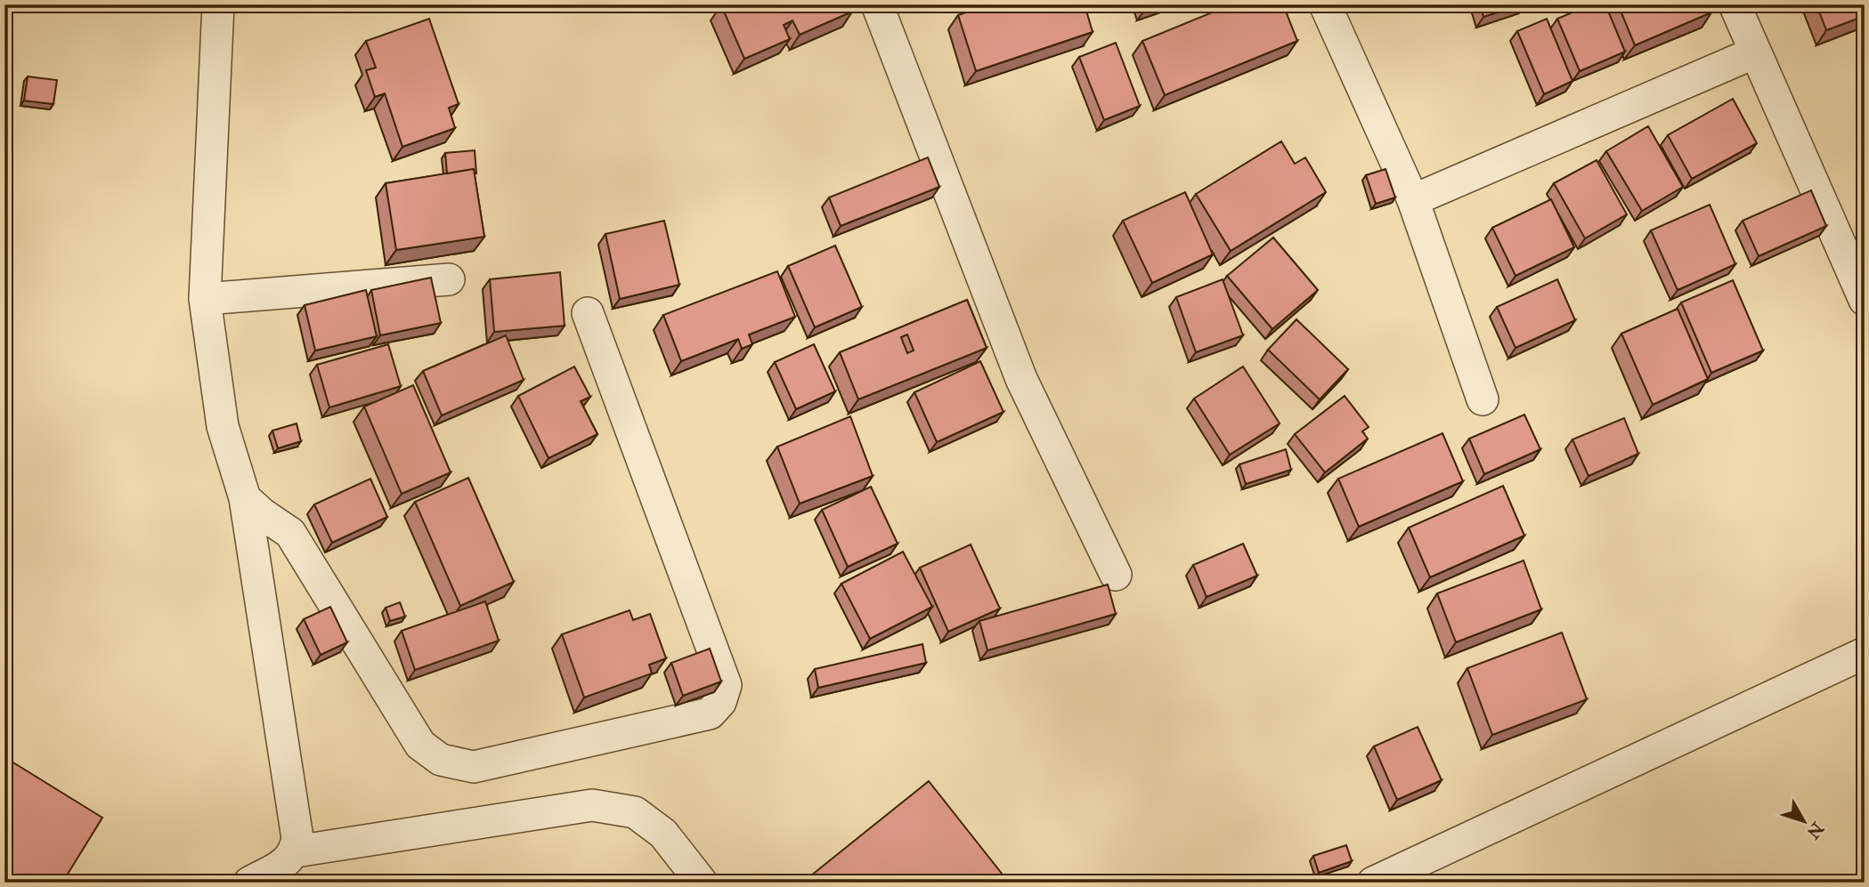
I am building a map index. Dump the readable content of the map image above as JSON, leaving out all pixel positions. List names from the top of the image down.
{
  "north": "bottom right"
}
